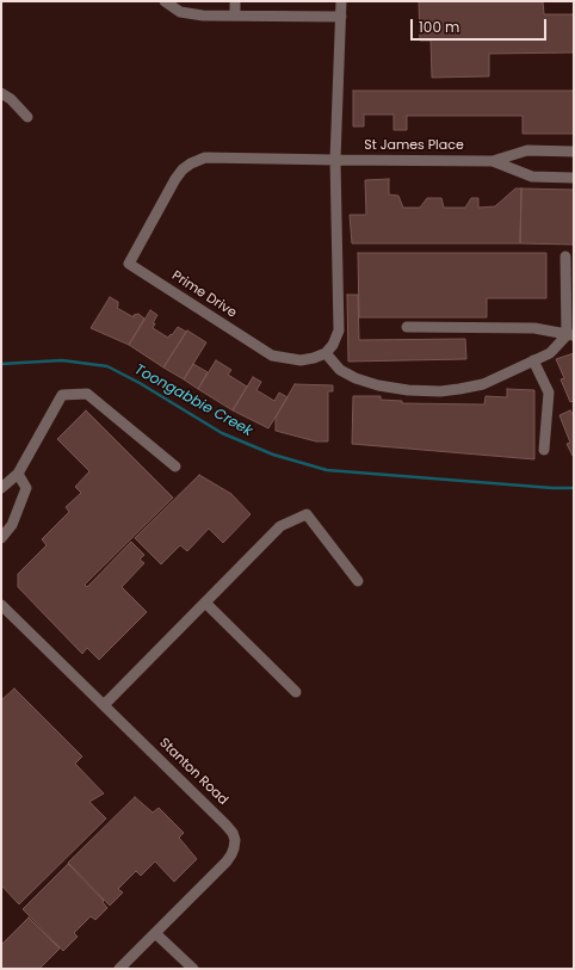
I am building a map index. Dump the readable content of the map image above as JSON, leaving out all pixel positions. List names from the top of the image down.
{
  "streets": {
    "street": ["St James Place", "Prime Drive", "Stanton Road"]
  },
  "crossings": [
    ["St James Place", "Prime Drive"]
  ],
  "water": ["Toongabbie Creek"],
  "scale_bar": "100 m"
}
